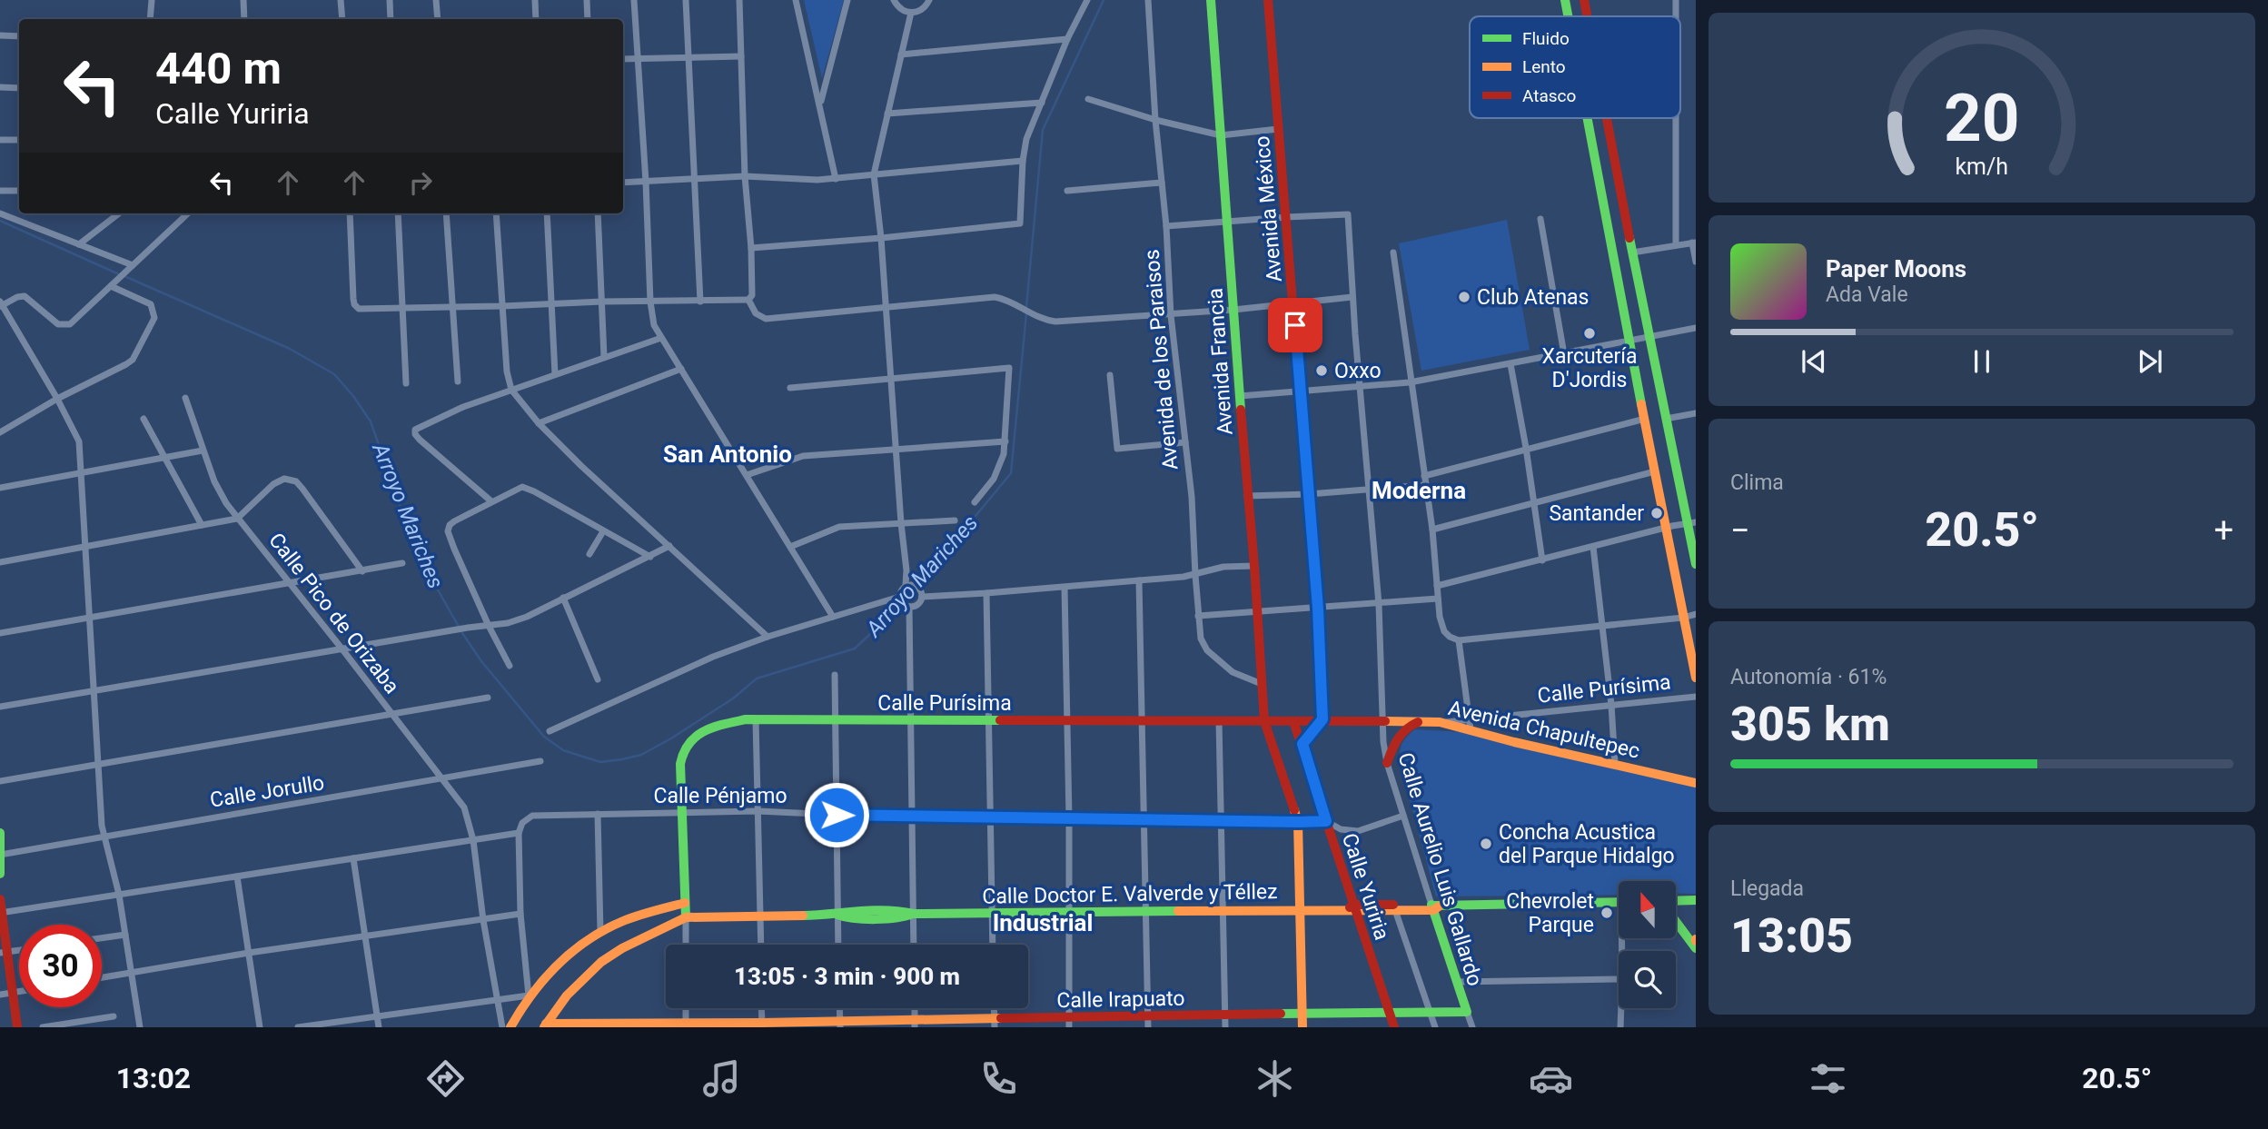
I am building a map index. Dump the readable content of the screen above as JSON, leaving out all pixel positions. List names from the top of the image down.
{
  "streets": {
    "street": [
      "Avenida México",
      "Avenida de los Paraisos",
      "Avenida Francia",
      "Calle Pico de Orizaba",
      "Calle Purísima",
      "Avenida Chapultepec",
      "Calle Jorullo",
      "Calle Pénjamo",
      "Calle Aurelio Luis Gallardo",
      "Calle Yuriria",
      "Calle Doctor E. Valverde y Téllez",
      "Calle Irapuato"
    ]
  },
  "crossings": [
    ["Avenida México", "Calle Purísima"],
    ["Avenida México", "Calle Aurelio Luis Gallardo"],
    ["Avenida de los Paraisos", "Avenida Francia"],
    ["Avenida Francia", "Calle Purísima"],
    ["Avenida Francia", "Calle Pénjamo"],
    ["Avenida Francia", "Calle Doctor E. Valverde y Téllez"],
    ["Avenida Francia", "Calle Irapuato"],
    ["Calle Pico de Orizaba", "Calle Jorullo"],
    ["Calle Purísima", "Avenida Chapultepec"],
    ["Calle Purísima", "Calle Pénjamo"],
    ["Calle Purísima", "Calle Aurelio Luis Gallardo"],
    ["Calle Purísima", "Calle Yuriria"],
    ["Calle Purísima", "Calle Doctor E. Valverde y Téllez"],
    ["Avenida Chapultepec", "Calle Aurelio Luis Gallardo"],
    ["Calle Pénjamo", "Calle Aurelio Luis Gallardo"],
    ["Calle Pénjamo", "Calle Yuriria"],
    ["Calle Aurelio Luis Gallardo", "Calle Doctor E. Valverde y Téllez"],
    ["Calle Aurelio Luis Gallardo", "Calle Irapuato"],
    ["Calle Yuriria", "Calle Doctor E. Valverde y Téllez"],
    ["Calle Yuriria", "Calle Irapuato"]
  ],
  "districts": ["San Antonio", "Moderna", "Industrial"],
  "water": ["Arroyo Mariches"],
  "places": [
    "Club Atenas",
    "Xarcutería D'Jordis",
    "Oxxo",
    "Santander",
    "Concha Acustica del Parque Hidalgo",
    "Chevrolet Parque"
  ],
  "legend": ["Fluido", "Lento", "Atasco"],
  "north": "top",
  "page": {
    "turn": ["440 m", "Calle Yuriria"],
    "song": ["Paper Moons", "Ada Vale"],
    "tile": [
      "Clima",
      ["Autonomía · 61%", "305 km"],
      ["Llegada", "13:05"]
    ],
    "heat": ["−", "20.5°", "+"],
    "limit": "30",
    "trip": "13:05 · 3 min · 900 m",
    "tabs": ["13:02", "20.5°"],
    "gauge": ["20", "km/h"]
  }
}
